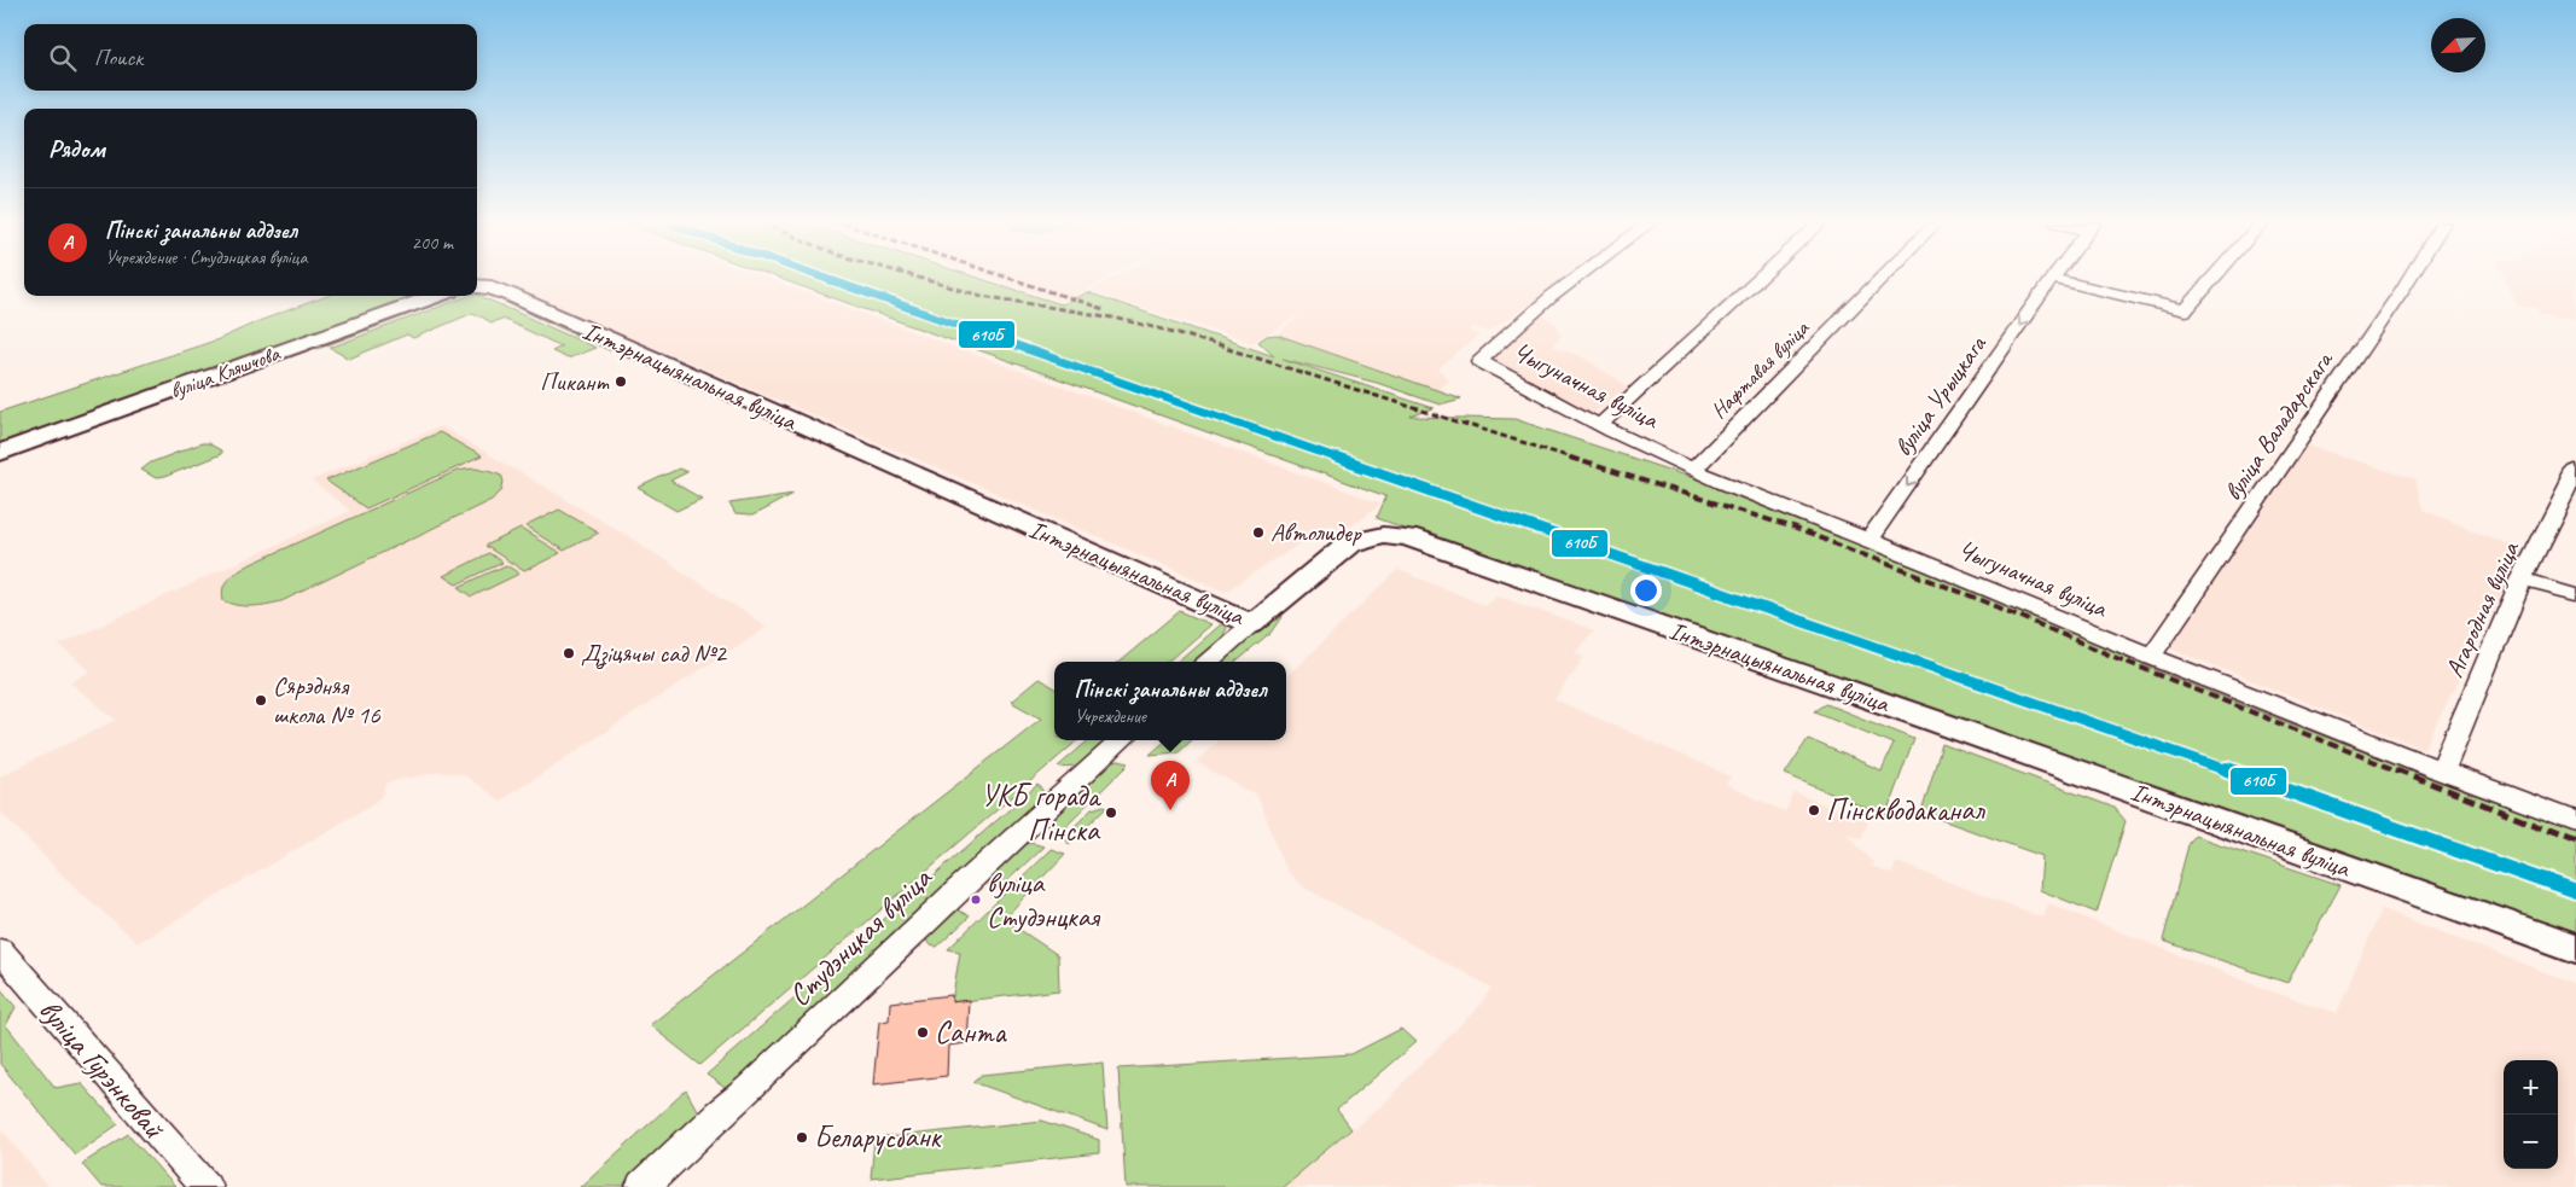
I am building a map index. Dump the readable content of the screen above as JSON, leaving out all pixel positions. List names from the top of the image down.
{
  "streets": {
    "street": [
      "Нафтавая вуліца",
      "вуліца Кляшчова",
      "Інтэрнацыянальная вуліца",
      "Чыгуначная вуліца",
      "вуліца Урыцкага",
      "вуліца Валадарскага",
      "Агародная вуліца",
      "Студэнцкая вуліца",
      "вуліца Гурэнковай"
    ]
  },
  "crossings": [
    ["Нафтавая вуліца", "Чыгуначная вуліца"],
    ["Чыгуначная вуліца", "вуліца Урыцкага"],
    ["Чыгуначная вуліца", "вуліца Валадарскага"],
    ["Чыгуначная вуліца", "Агародная вуліца"]
  ],
  "one_way": ["вуліца Урыцкага"],
  "places": [
    "Пикант",
    "Автолидер",
    "Дзіцячы сад №2",
    "Сярэдняя школа № 16",
    "Пінскводаканал",
    "УКБ горада Пінска",
    "вуліца Студэнцкая",
    "Санта",
    "Беларусбанк"
  ],
  "lines": ["transit line 610Б"],
  "north": "bottom left",
  "page": {
    "search": "Поиск",
    "heading": "Рядом",
    "list": [
      {
        "mark": "A",
        "name": "Пінскі занальны аддзел",
        "note": "Учреждение · Студэнцкая вуліца",
        "value": "200 m"
      }
    ],
    "popup": ["Пінскі занальны аддзел", "Учреждение"],
    "pins": "A",
    "map_buttons": ["+", "−"]
  }
}
